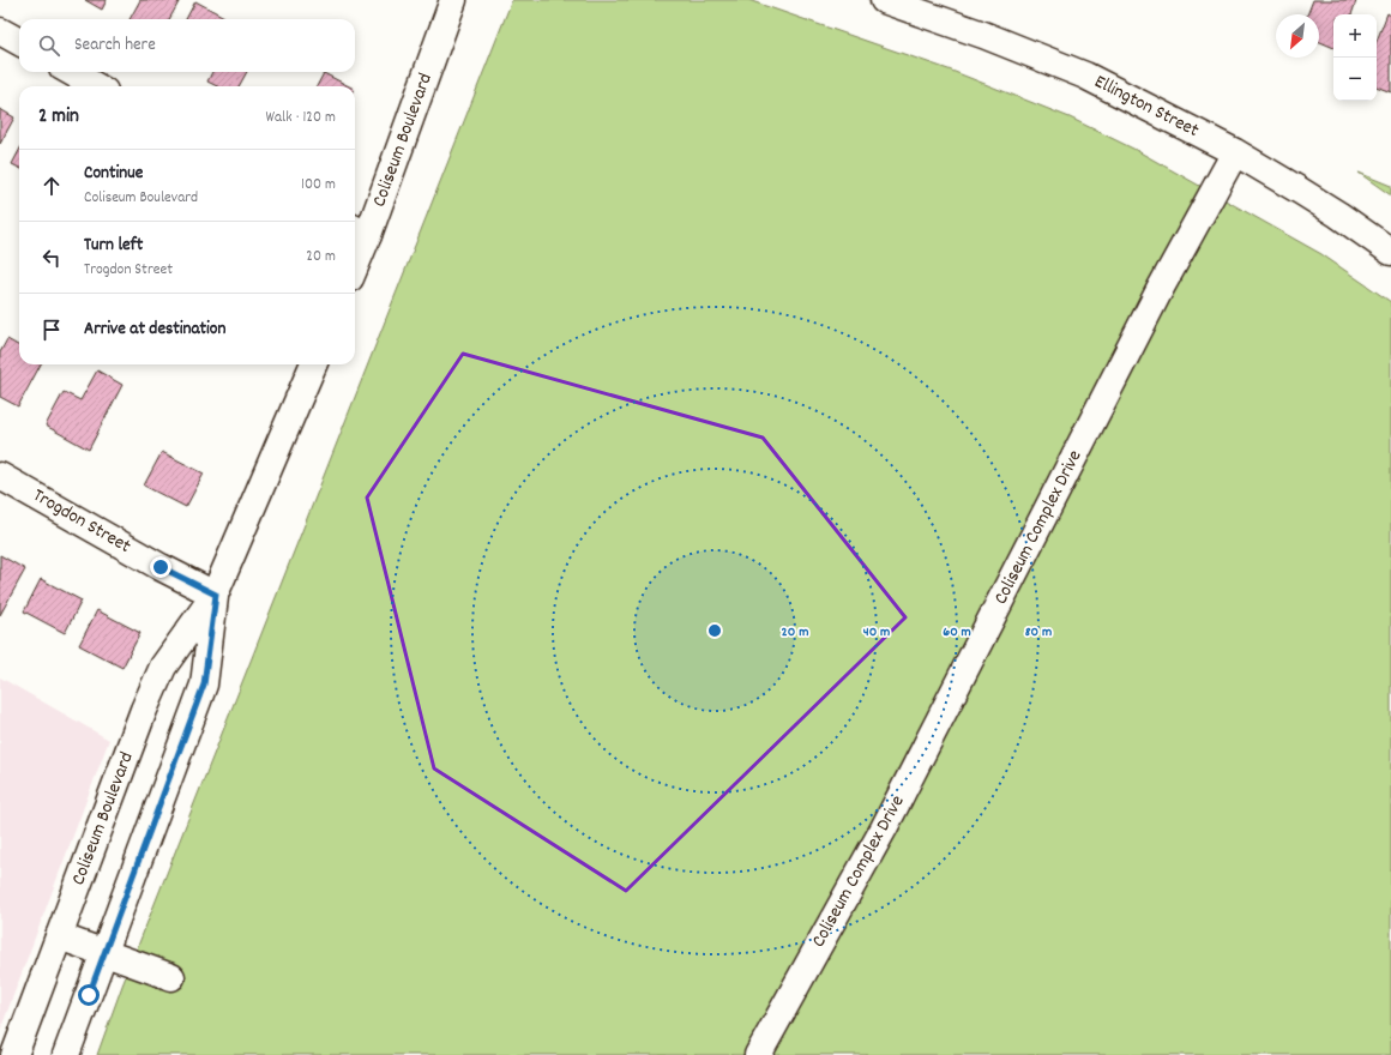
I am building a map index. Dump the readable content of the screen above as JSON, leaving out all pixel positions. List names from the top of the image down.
{
  "streets": {
    "main road": [
      "Ellington Street",
      "Coliseum Boulevard",
      "Trogdon Street",
      "Coliseum Complex Drive"
    ]
  },
  "crossings": [
    ["Ellington Street", "Coliseum Complex Drive"],
    ["Coliseum Boulevard", "Trogdon Street"]
  ],
  "north": "bottom left",
  "page": {
    "map_buttons": ["+", "−"],
    "search": "Search here",
    "heading": ["2 min", "Walk · 120 m"],
    "list": [
      ["Continue", "Coliseum Boulevard", "100 m"],
      ["Turn left", "Trogdon Street", "20 m"],
      "Arrive at destination"
    ]
  },
  "rings": [
    "20 m",
    "40 m",
    "60 m",
    "80 m"
  ]
}
